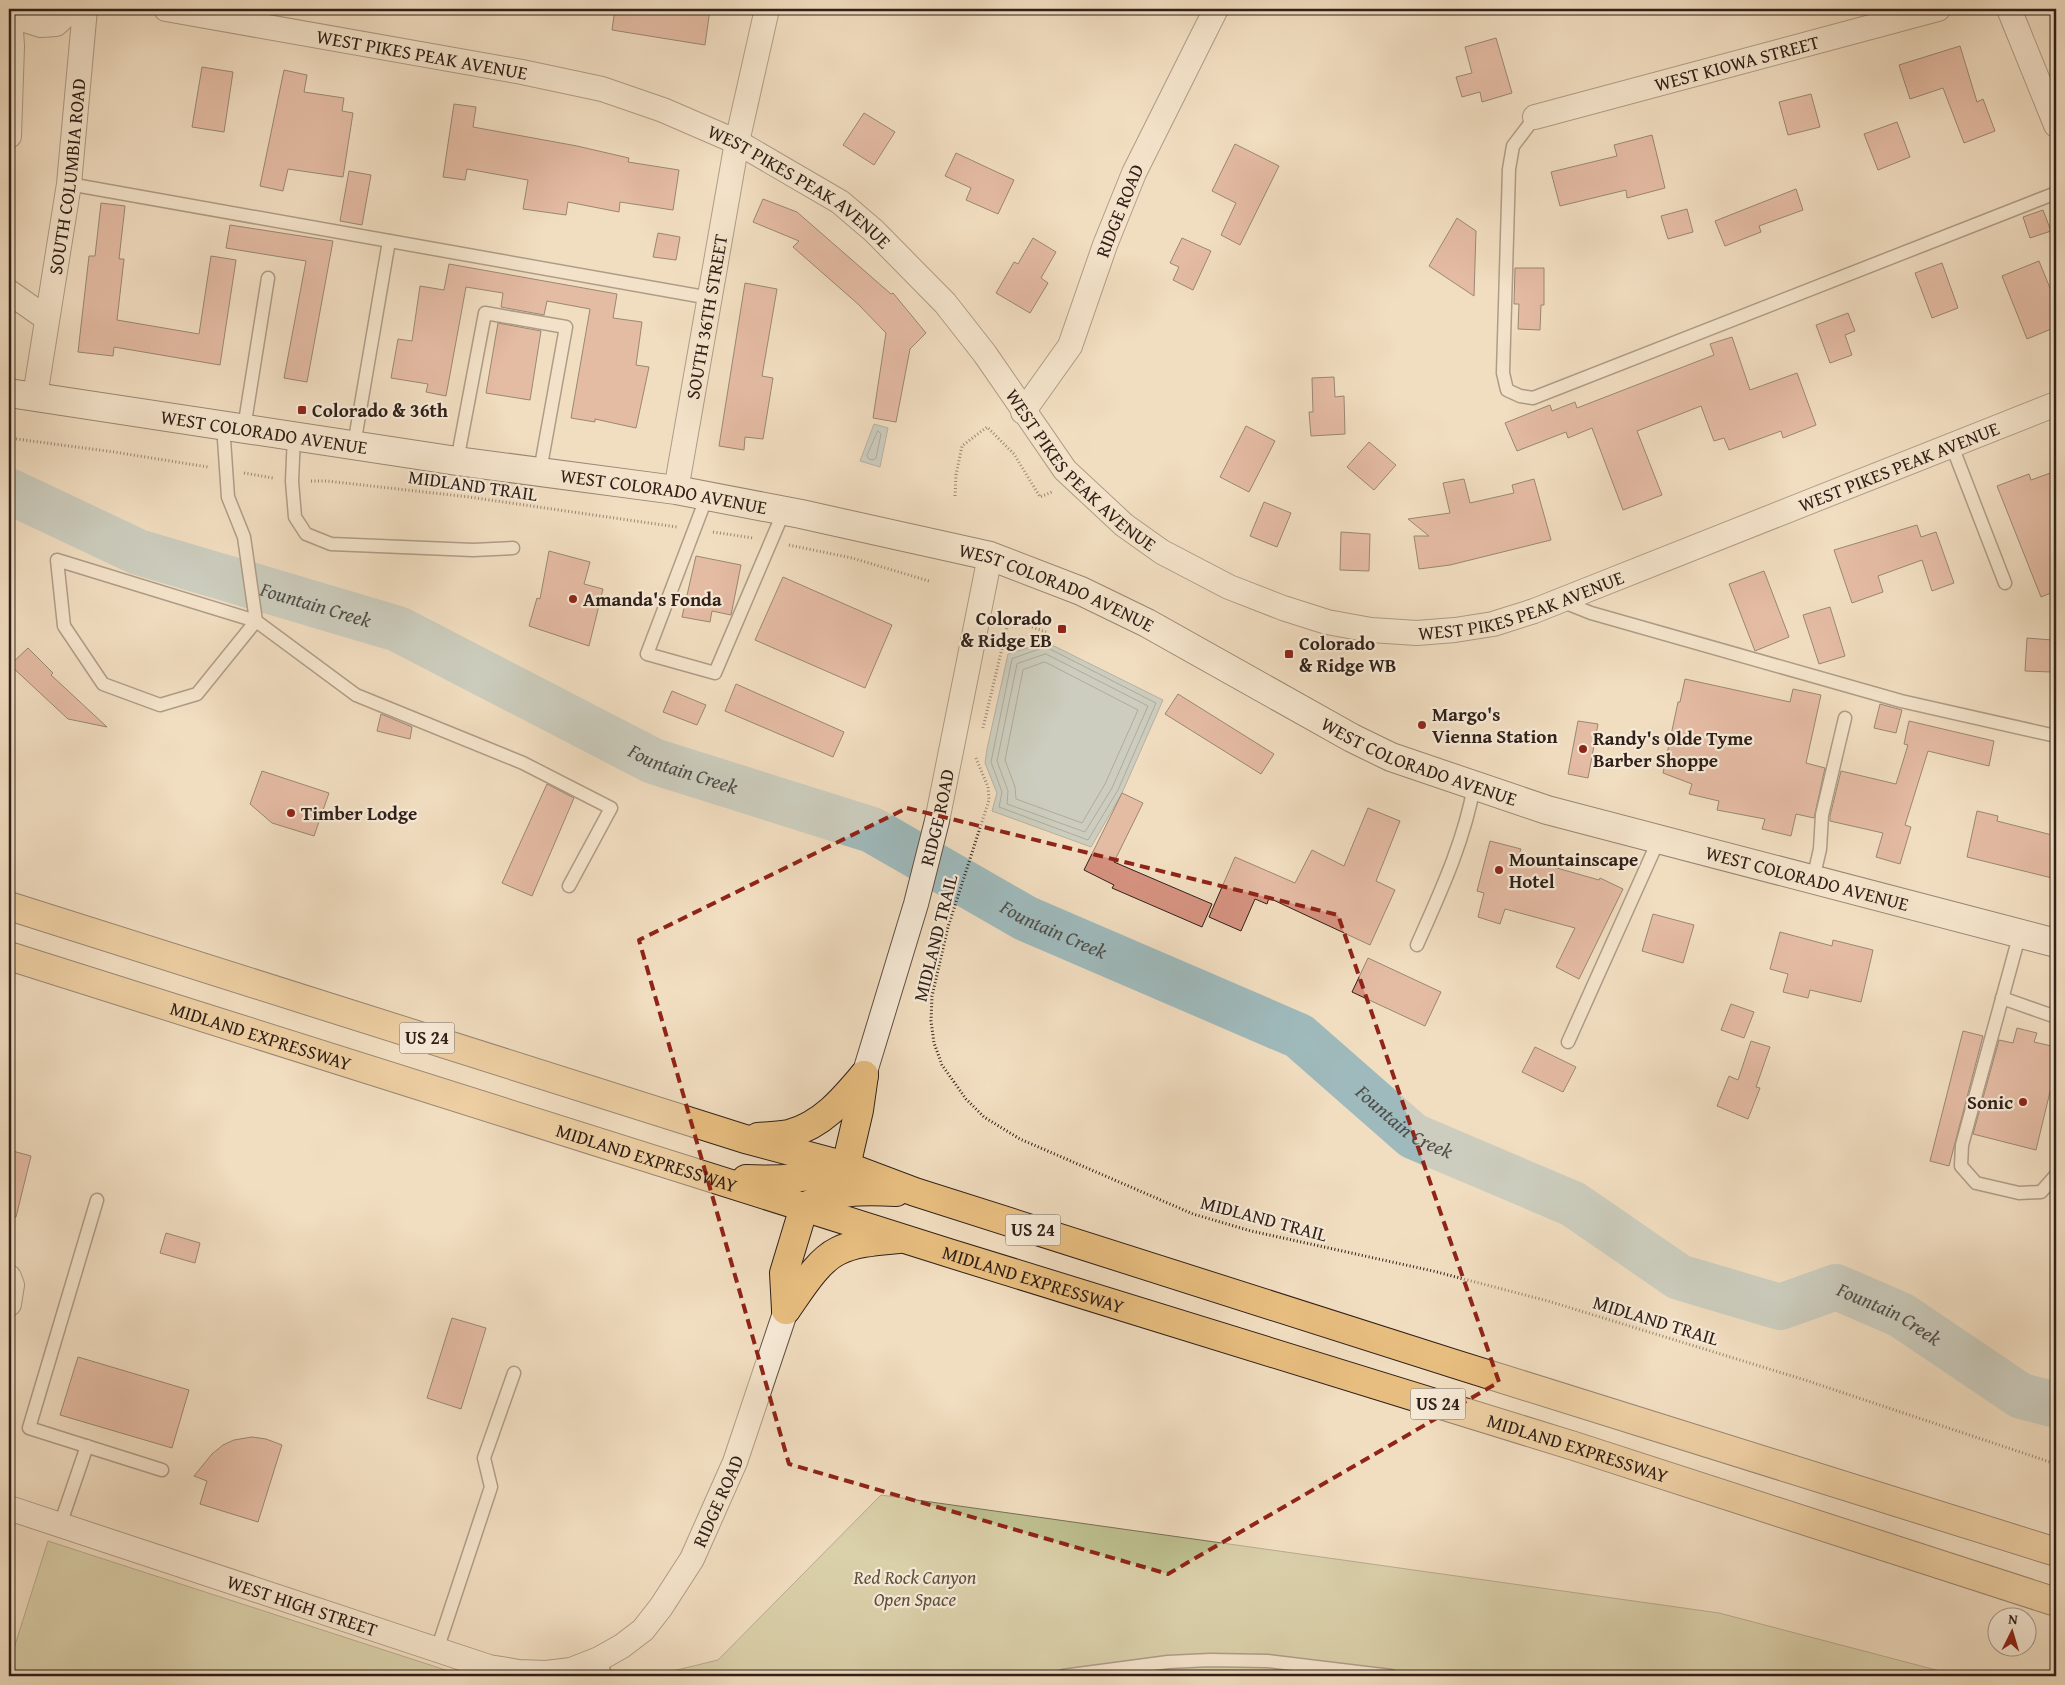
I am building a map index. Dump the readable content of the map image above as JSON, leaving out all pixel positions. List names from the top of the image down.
{
  "streets": {
    "highway": ["MIDLAND EXPRESSWAY", "US 24"],
    "main road": ["WEST COLORADO AVENUE"],
    "street": [
      "WEST PIKES PEAK AVENUE",
      "WEST KIOWA STREET",
      "SOUTH COLUMBIA ROAD",
      "RIDGE ROAD",
      "SOUTH 36TH STREET",
      "WEST HIGH STREET"
    ],
    "path": ["MIDLAND TRAIL"]
  },
  "crossings": [
    ["WEST PIKES PEAK AVENUE", "RIDGE ROAD"],
    ["WEST PIKES PEAK AVENUE", "SOUTH 36TH STREET"],
    ["SOUTH COLUMBIA ROAD", "WEST COLORADO AVENUE"],
    ["RIDGE ROAD", "WEST COLORADO AVENUE"],
    ["RIDGE ROAD", "WEST HIGH STREET"],
    ["SOUTH 36TH STREET", "WEST COLORADO AVENUE"]
  ],
  "water": ["Fountain Creek"],
  "parks": ["Red Rock Canyon Open Space"],
  "places": {
    "transit": ["Colorado & 36th", "Colorado & Ridge EB", "Colorado & Ridge WB"],
    "other": [
      "Amanda's Fonda",
      "Margo's Vienna Station",
      "Randy's Olde Tyme Barber Shoppe",
      "Timber Lodge",
      "Mountainscape Hotel",
      "Sonic"
    ]
  },
  "north": "top"
}
